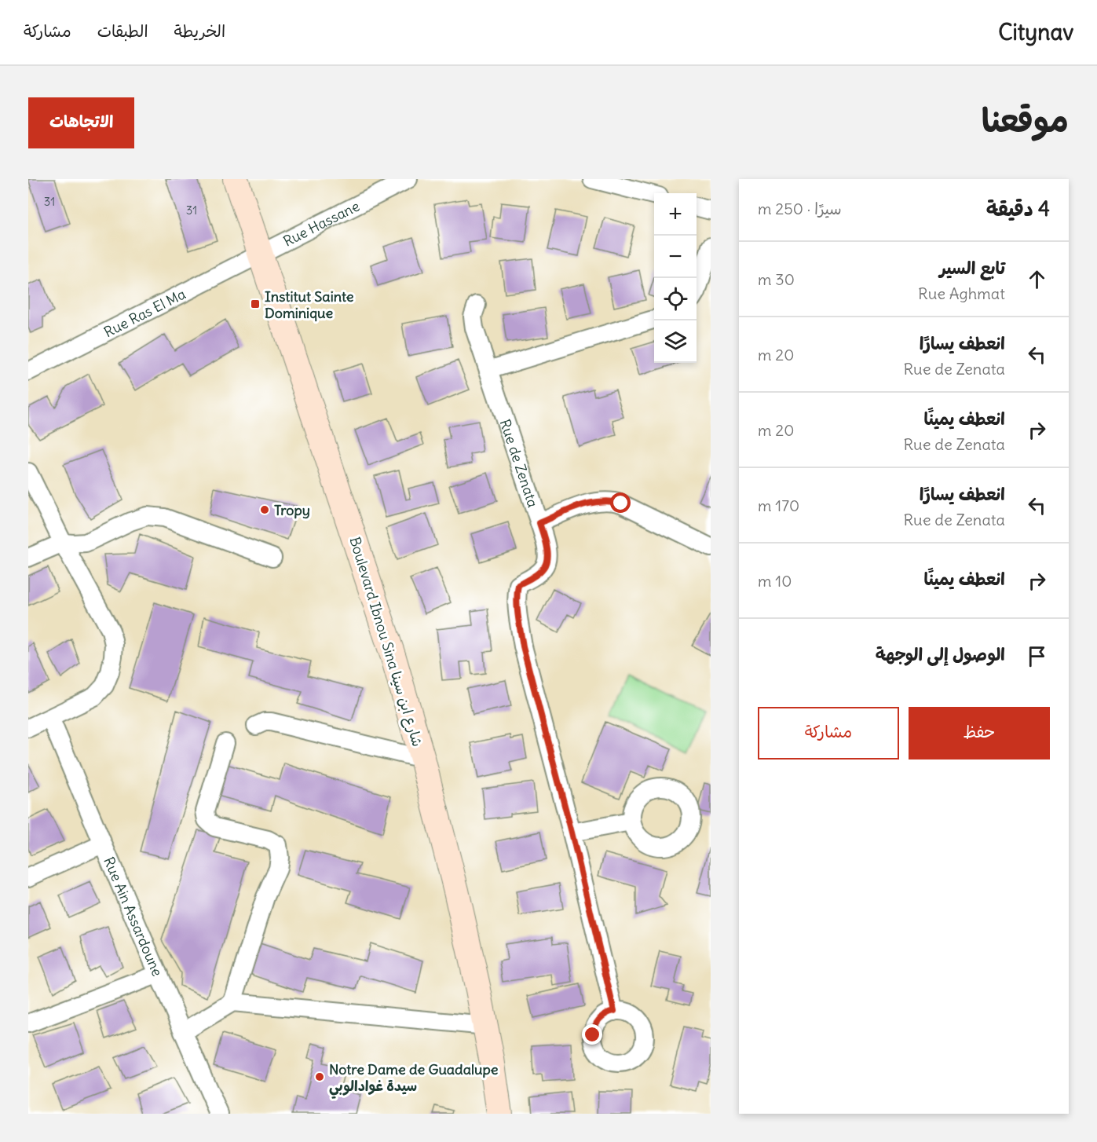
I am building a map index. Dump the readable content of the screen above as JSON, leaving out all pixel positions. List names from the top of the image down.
{
  "streets": {
    "main road": ["Boulevard Ibnou Sina شارع ابن سينا"],
    "street": [
      "Rue Hassane",
      "Rue Ras El Ma",
      "Rue de Zenata",
      "Rue Ain Assardoune"
    ]
  },
  "crossings": [
    ["Rue Hassane", "Rue Ras El Ma"],
    ["Rue Hassane", "Boulevard Ibnou Sina شارع ابن سينا"],
    ["Rue Ras El Ma", "Boulevard Ibnou Sina شارع ابن سينا"]
  ],
  "places": {
    "transit": ["Institut Sainte Dominique"],
    "other": ["Tropy", "Notre Dame de Guadalupe سيدة غوادالوبي"]
  },
  "house_numbers": ["31", "31"],
  "page": {
    "header": "Citynav",
    "nav": ["الخريطة", "الطبقات", "مشاركة"],
    "title": "موقعنا",
    "buttons": [
      "الاتجاهات",
      ["حفظ", "مشاركة"]
    ],
    "heading": ["4 دقيقة", "سيرًا · 250 m"],
    "map_buttons": ["+", "−"],
    "list": [
      ["تابع السير", "Rue Aghmat", "30 m"],
      ["انعطف يسارًا", "Rue de Zenata", "20 m"],
      ["انعطف يمينًا", "Rue de Zenata", "20 m"],
      ["انعطف يسارًا", "Rue de Zenata", "170 m"],
      ["انعطف يمينًا", "10 m"],
      "الوصول إلى الوجهة"
    ]
  }
}
